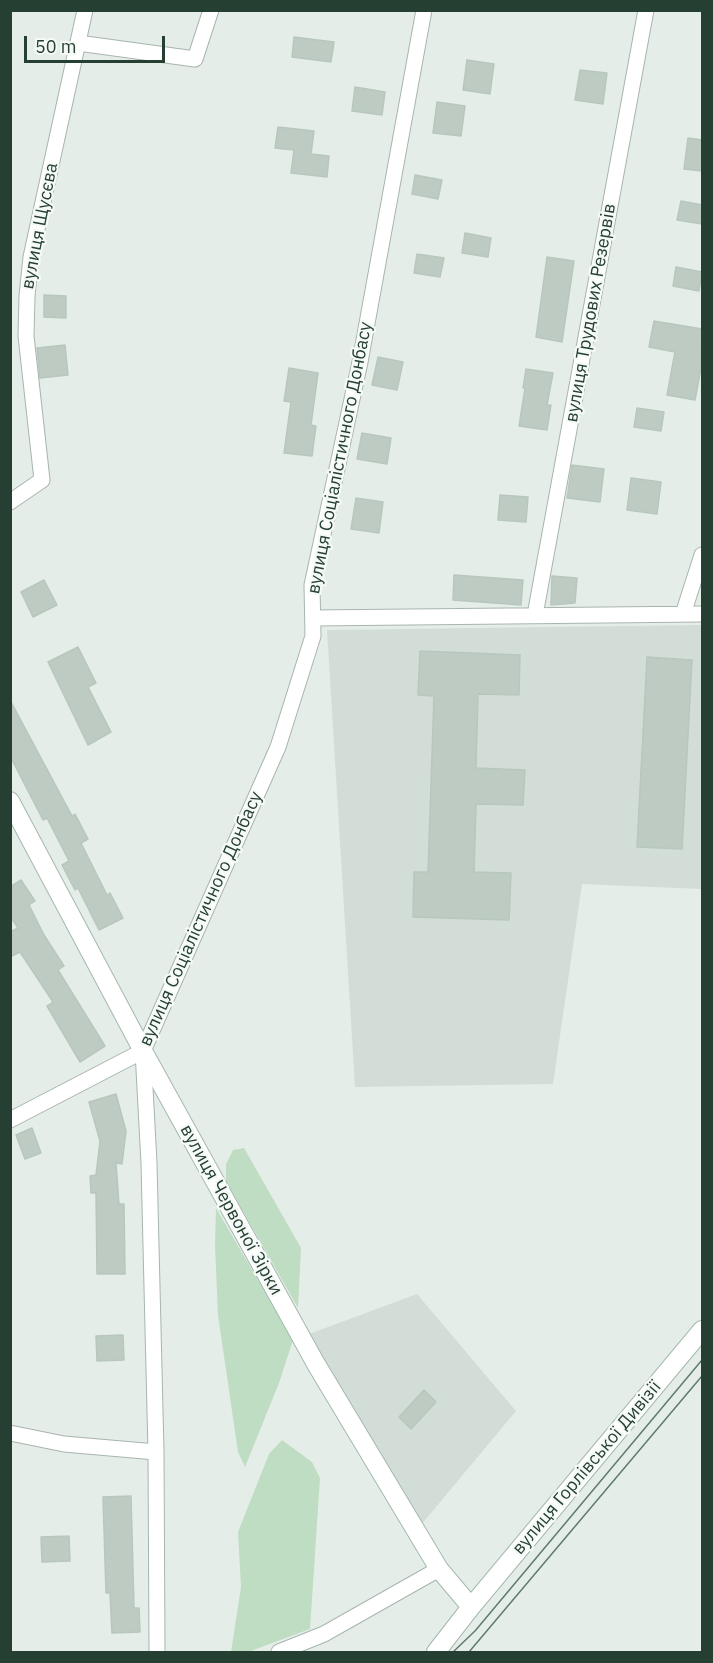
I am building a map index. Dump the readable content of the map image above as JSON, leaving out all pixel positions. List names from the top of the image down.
{
  "streets": {
    "street": [
      "вулиця Щусєва",
      "вулиця Трудових Резервів",
      "вулиця Соціалістичного Донбасу",
      "вулиця Червоної Зірки",
      "вулиця Горлівської Дивізії"
    ]
  },
  "crossings": [
    ["вулиця Соціалістичного Донбасу", "вулиця Червоної Зірки"],
    ["вулиця Червоної Зірки", "вулиця Горлівської Дивізії"]
  ],
  "scale_bar": "50 m"
}
